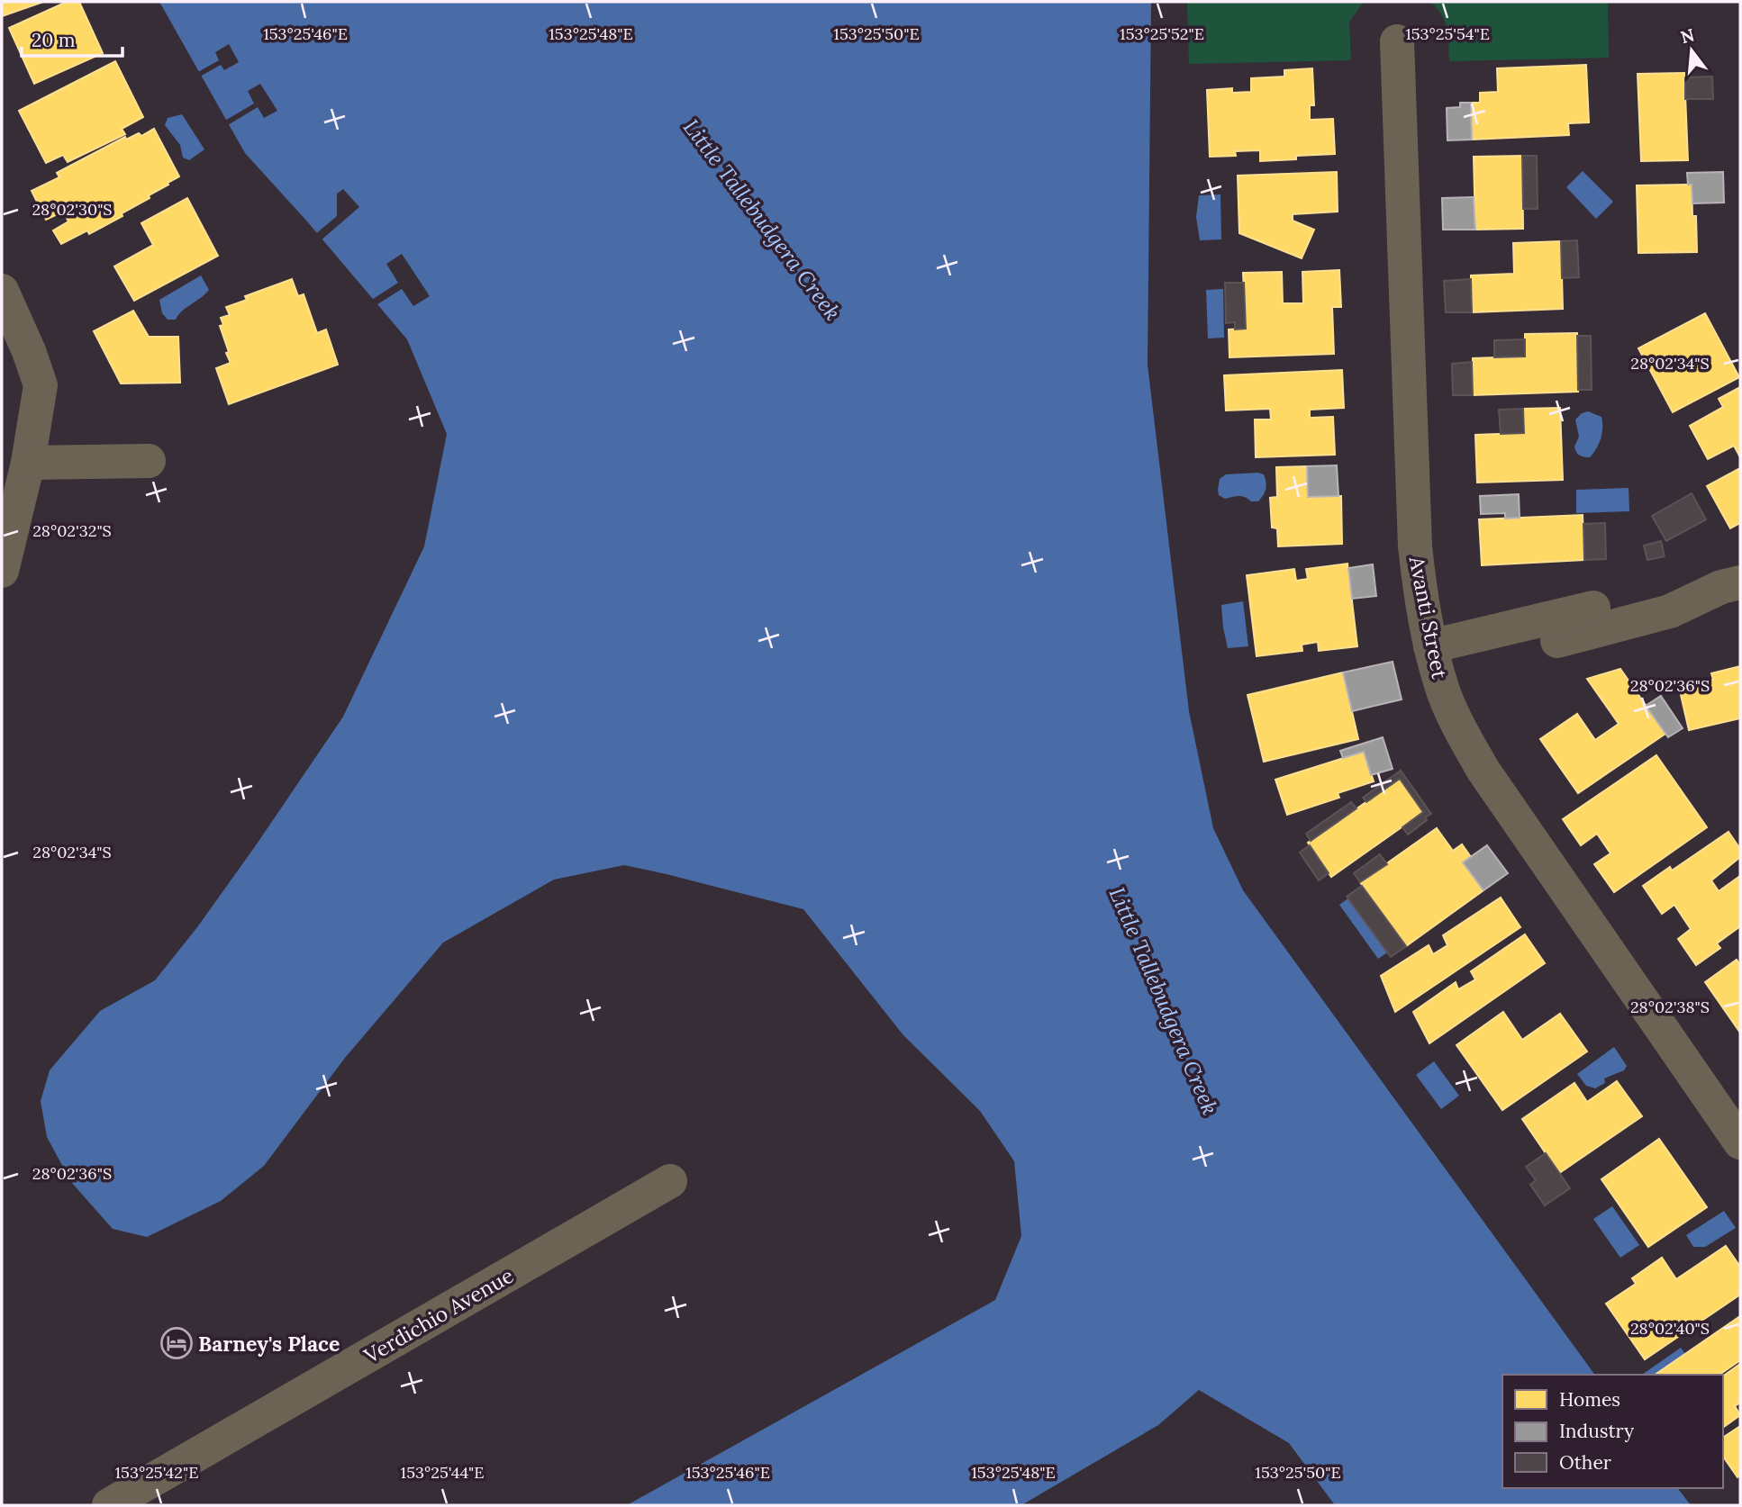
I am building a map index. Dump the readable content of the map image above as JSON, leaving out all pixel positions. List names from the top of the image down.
{
  "streets": {
    "street": ["Avanti Street", "Verdichio Avenue"]
  },
  "water": ["Little Tallebudgera Creek"],
  "places": {
    "hotel": ["Barney's Place"]
  },
  "legend": ["Homes", "Industry", "Other"],
  "scale_bar": "20 m",
  "north": "top",
  "coordinates": [
    "153°25'46\"E",
    "153°25'48\"E",
    "153°25'50\"E",
    "153°25'52\"E",
    "153°25'54\"E",
    "28°02'30\"S",
    "28°02'34\"S",
    "28°02'32\"S",
    "28°02'36\"S",
    "28°02'38\"S",
    "28°02'40\"S",
    "153°25'42\"E",
    "153°25'44\"E"
  ]
}
